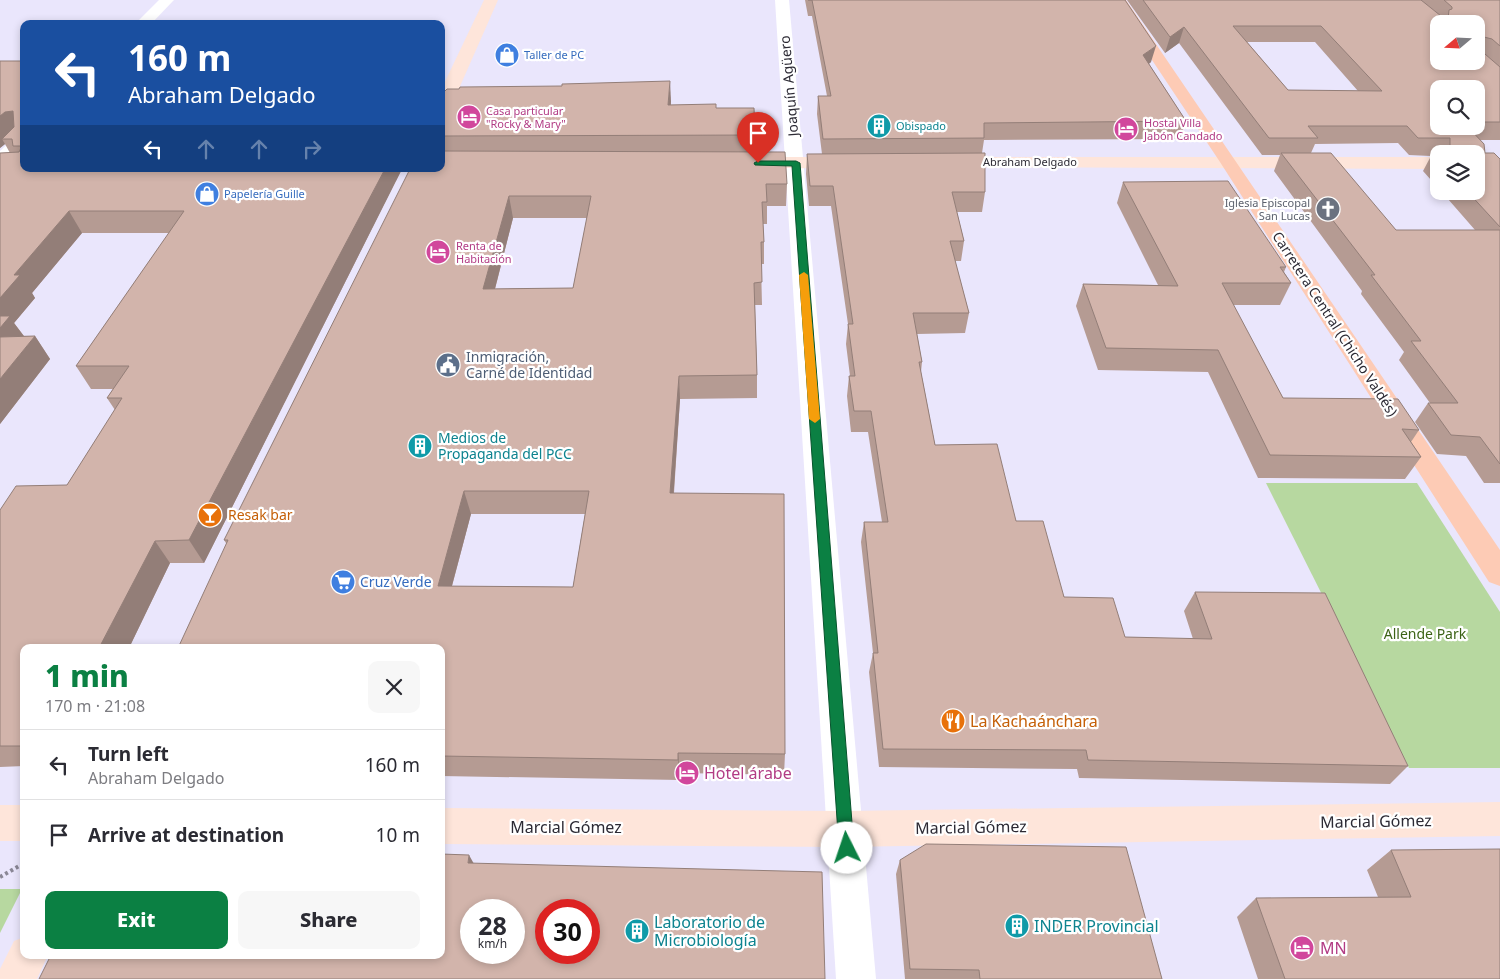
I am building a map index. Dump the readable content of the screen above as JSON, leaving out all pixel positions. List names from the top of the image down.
{
  "streets": {
    "main road": ["Abraham Delgado", "Carretera Central (Chicho Valdés)", "Marcial Gómez"],
    "street": ["Joaquín Agüero"]
  },
  "crossings": [
    ["Joaquín Agüero", "Marcial Gómez"],
    ["Abraham Delgado", "Carretera Central (Chicho Valdés)"]
  ],
  "parks": ["Allende Park"],
  "places": {
    "shop": ["Taller de PC", "Papelería Guille"],
    "hotel": [
      "Casa particular \"Rocky & Mary\"",
      "Hostal Villa Jabón Candado",
      "Renta de Habitación",
      "Hotel árabe",
      "MN"
    ],
    "building": [
      "Obispado",
      "Medios de Propaganda del PCC",
      "INDER Provincial",
      "Laboratorio de Microbiología"
    ],
    "church": ["Iglesia Episcopal San Lucas"],
    "public building": ["Inmigración, Carné de Identidad"],
    "bar": ["Resak bar"],
    "supermarket": ["Cruz Verde"],
    "restaurant": ["La Kachaánchara"]
  },
  "north": "left",
  "page": {
    "turn": ["160 m", "Abraham Delgado"],
    "heading": ["1 min", "170 m · 21:08"],
    "list": [
      {
        "name": "Turn left",
        "note": "Abraham Delgado",
        "value": "160 m"
      },
      {
        "name": "Arrive at destination",
        "value": "10 m"
      }
    ],
    "buttons": ["Exit", "Share"],
    "speed": "28 km/h",
    "limit": "30"
  }
}
